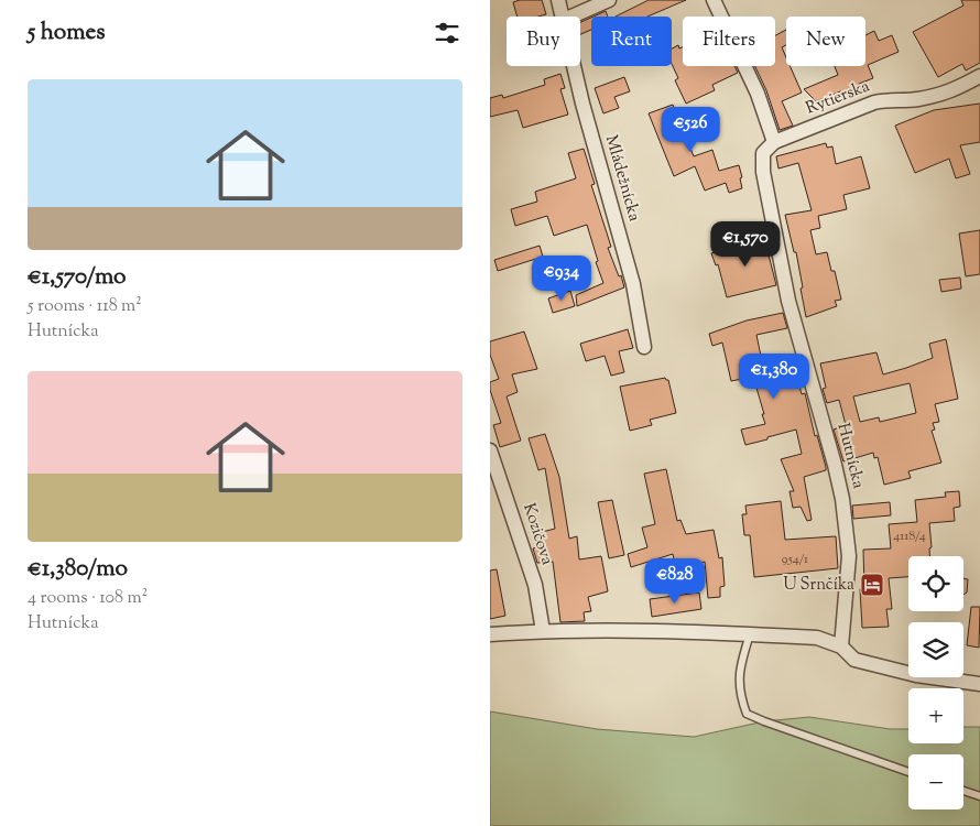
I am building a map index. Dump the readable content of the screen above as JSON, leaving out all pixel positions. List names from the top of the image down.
{
  "streets": {
    "street": [
      "Rytierska",
      "Mládežnícka",
      "Hutnícka",
      "Kozičova"
    ]
  },
  "crossings": [
    ["Rytierska", "Hutnícka"]
  ],
  "places": {
    "hotel": ["U Srnčíka"]
  },
  "house_numbers": ["4118/4", "954/1"],
  "page": {
    "heading": "5 homes",
    "chip": [
      "Buy",
      "Rent",
      "Filters",
      "New"
    ],
    "list": [
      {
        "name": "€1,570/mo",
        "note": "5 rooms · 118 m² · Hutnícka"
      },
      {
        "name": "€1,380/mo",
        "note": "4 rooms · 108 m² · Hutnícka"
      }
    ],
    "price": [
      "€526",
      "€1,570",
      "€934",
      "€1,380",
      "€828"
    ],
    "map_buttons": ["+", "−"]
  }
}
